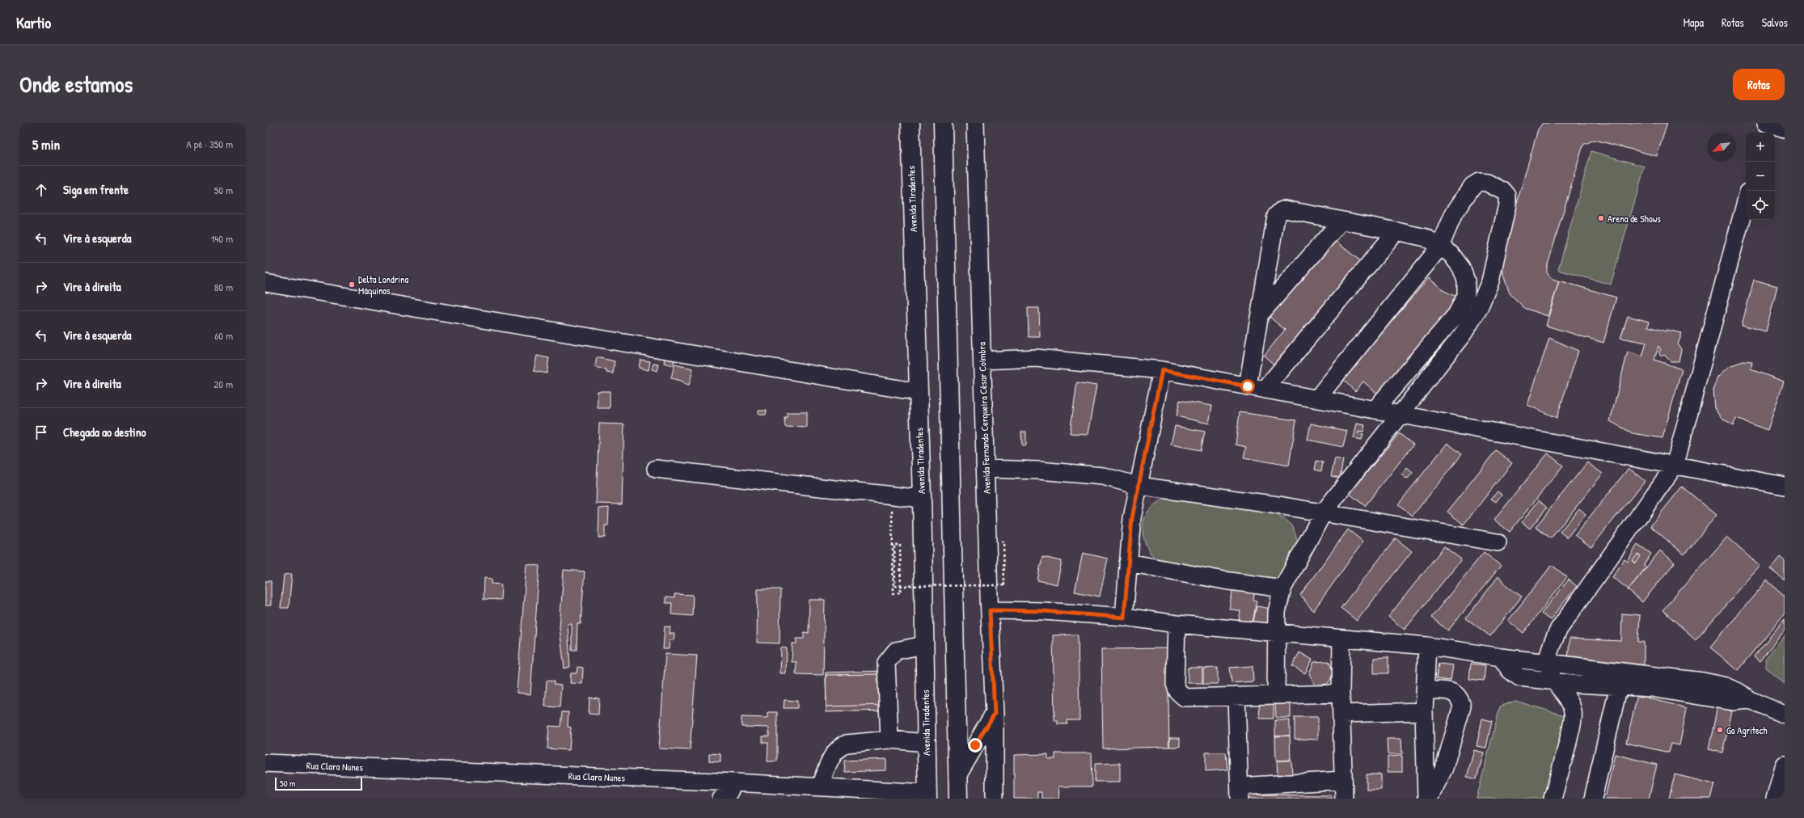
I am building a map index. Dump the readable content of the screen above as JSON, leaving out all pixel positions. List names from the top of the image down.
{
  "streets": {
    "highway": ["Avenida Tiradentes"],
    "street": ["Avenida Fernando Cerqueira César Coimbra", "Rua Clara Nunes"]
  },
  "crossings": [
    ["Avenida Tiradentes", "Rua Clara Nunes"]
  ],
  "places": ["Arena de Shows", "Delta Londrina Máquinas", "Go Agritech"],
  "scale_bar": "50 m",
  "north": "bottom left",
  "page": {
    "header": "Kartio",
    "nav": ["Mapa", "Rotas", "Salvos"],
    "title": "Onde estamos",
    "buttons": "Rotas",
    "heading": ["5 min", "A pé · 350 m"],
    "map_buttons": ["+", "−"],
    "list": [
      ["Siga em frente", "50 m"],
      ["Vire à esquerda", "140 m"],
      ["Vire à direita", "80 m"],
      ["Vire à esquerda", "60 m"],
      ["Vire à direita", "20 m"],
      "Chegada ao destino"
    ],
    "scale": "50 m"
  }
}
